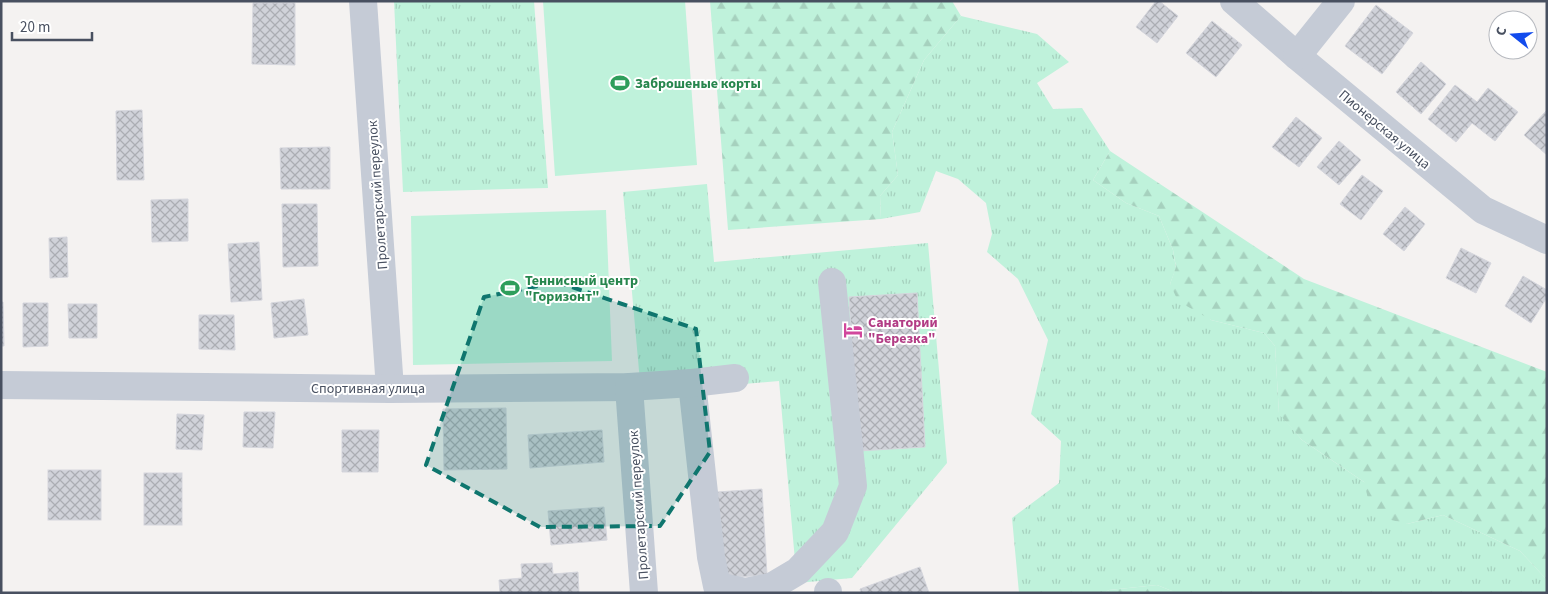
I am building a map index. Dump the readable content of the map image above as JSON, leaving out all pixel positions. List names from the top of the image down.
{
  "streets": {
    "street": ["Пионерская улица", "Пролетарский переулок", "Спортивная улица"]
  },
  "crossings": [
    ["Пролетарский переулок", "Спортивная улица"]
  ],
  "places": {
    "sports": ["Заброшеные корты", "Теннисный центр \"Горизонт\""],
    "hotel": ["Санаторий \"Березка\""]
  },
  "scale_bar": "20 m",
  "north": "left"
}
